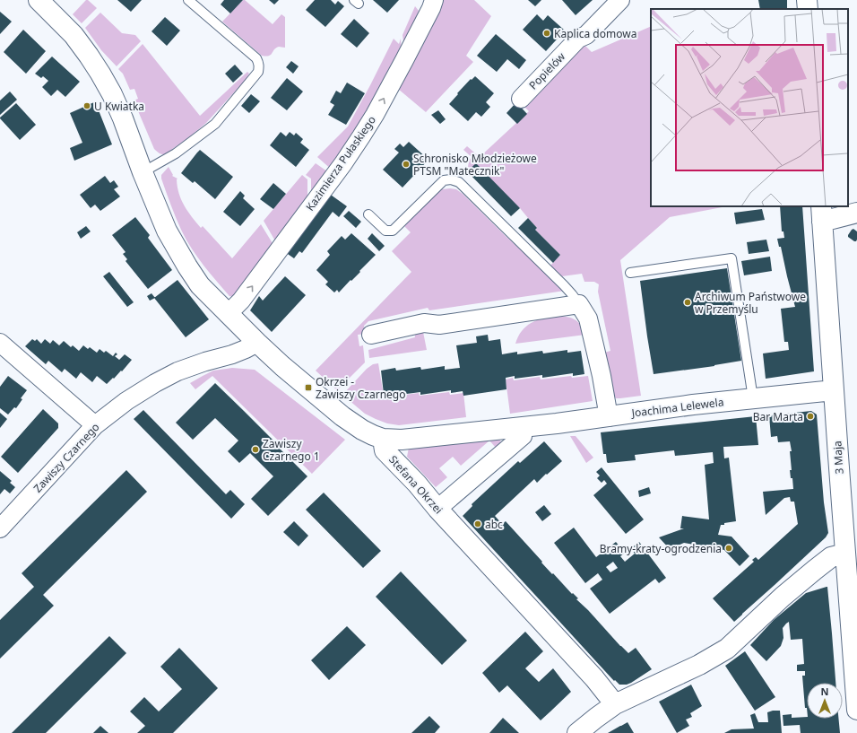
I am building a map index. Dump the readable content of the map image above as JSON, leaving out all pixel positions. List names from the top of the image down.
{
  "streets": {
    "street": [
      "Popielów",
      "Kazimierza Pułaskiego",
      "Joachima Lelewela",
      "Zawiszy Czarnego",
      "3 Maja",
      "Stefana Okrzei"
    ]
  },
  "crossings": [
    ["Joachima Lelewela", "3 Maja"],
    ["Joachima Lelewela", "Stefana Okrzei"]
  ],
  "one_way": ["Kazimierza Pułaskiego"],
  "places": {
    "other": [
      "Kaplica domowa",
      "U Kwiatka",
      "Schronisko Młodzieżowe PTSM \"Matecznik\"",
      "Archiwum Państwowe w Przemyślu",
      "Bar Marta",
      "Zawiszy Czarnego 1",
      "abc",
      "Bramy-kraty-ogrodzenia"
    ],
    "transit": ["Okrzei - Zawiszy Czarnego"]
  },
  "north": "top"
}
